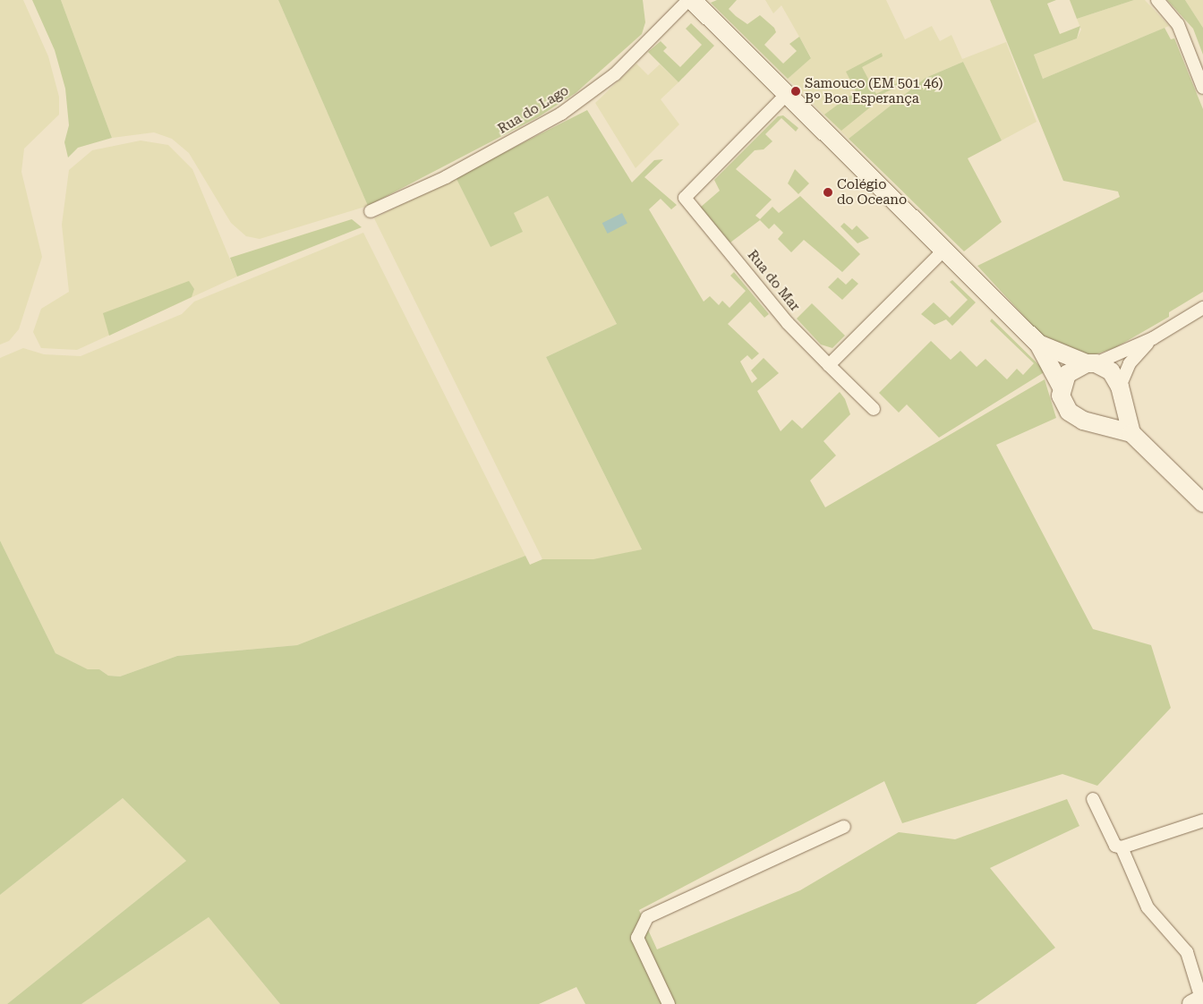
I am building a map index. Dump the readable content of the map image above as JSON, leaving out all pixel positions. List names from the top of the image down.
{
  "streets": {
    "street": ["Rua do Lago", "Rua do Mar"]
  },
  "places": ["Samouco (EM 501 46) Bº Boa Esperança", "Colégio do Oceano"]
}
